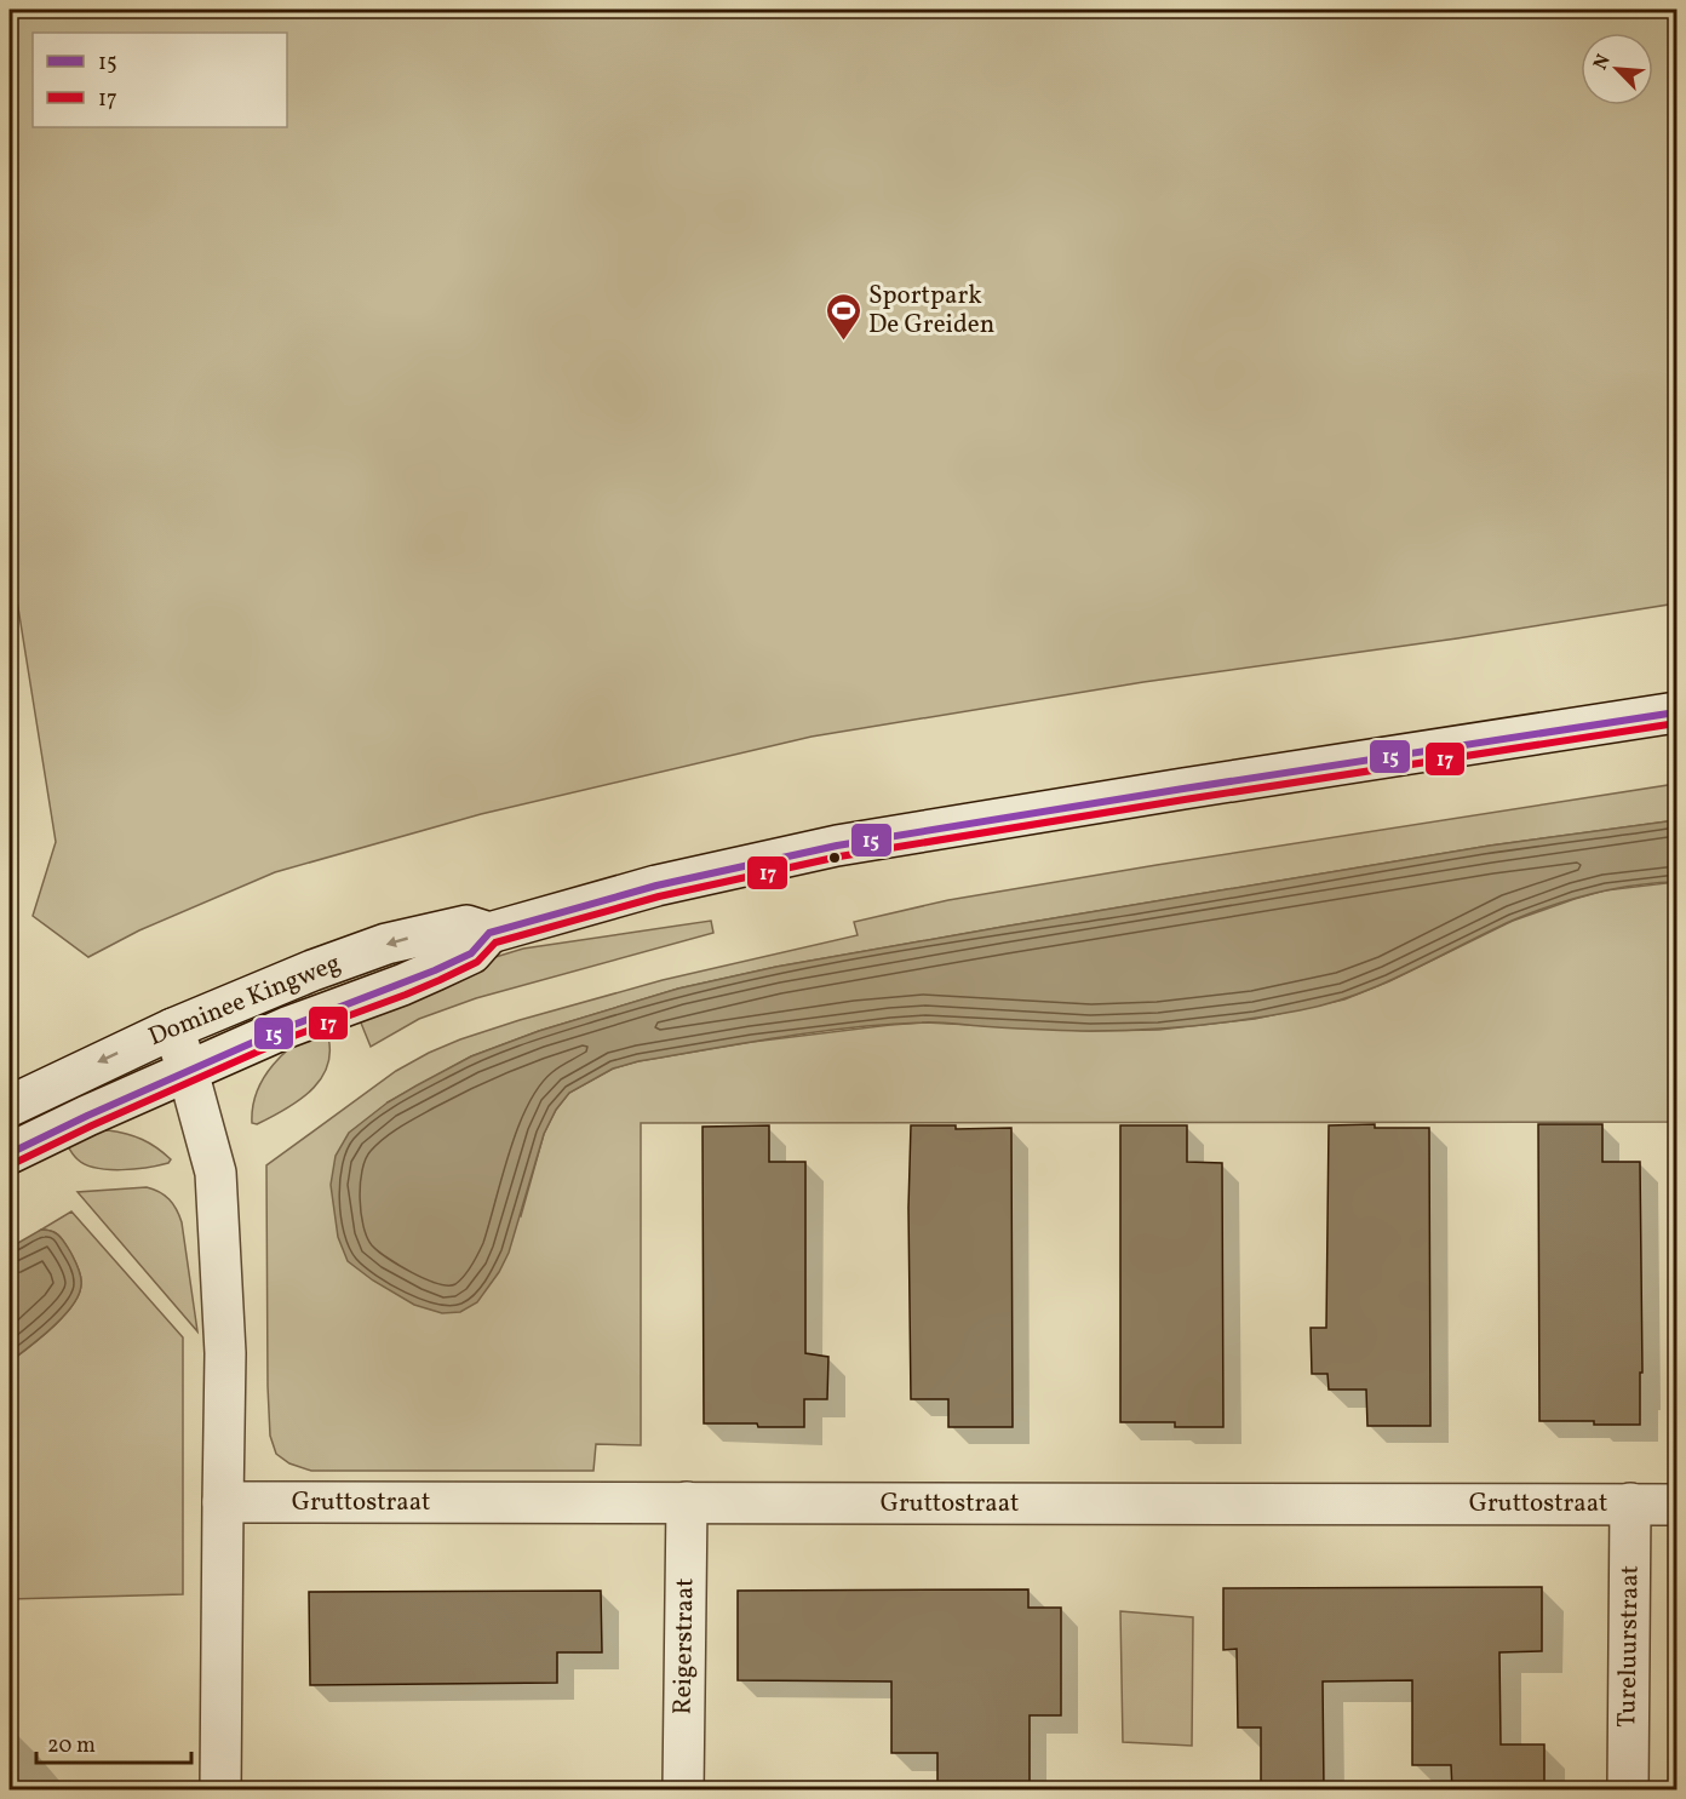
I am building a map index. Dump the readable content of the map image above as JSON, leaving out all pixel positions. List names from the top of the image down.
{
  "streets": {
    "street": [
      "Dominee Kingweg",
      "Gruttostraat",
      "Reigerstraat",
      "Tureluurstraat"
    ]
  },
  "crossings": [
    ["Gruttostraat", "Reigerstraat"],
    ["Gruttostraat", "Tureluurstraat"]
  ],
  "places": {
    "sports": ["Sportpark De Greiden"]
  },
  "lines": ["transit line 15", "transit line 17"],
  "legend": ["15", "17"],
  "scale_bar": "20 m",
  "north": "top left"
}
